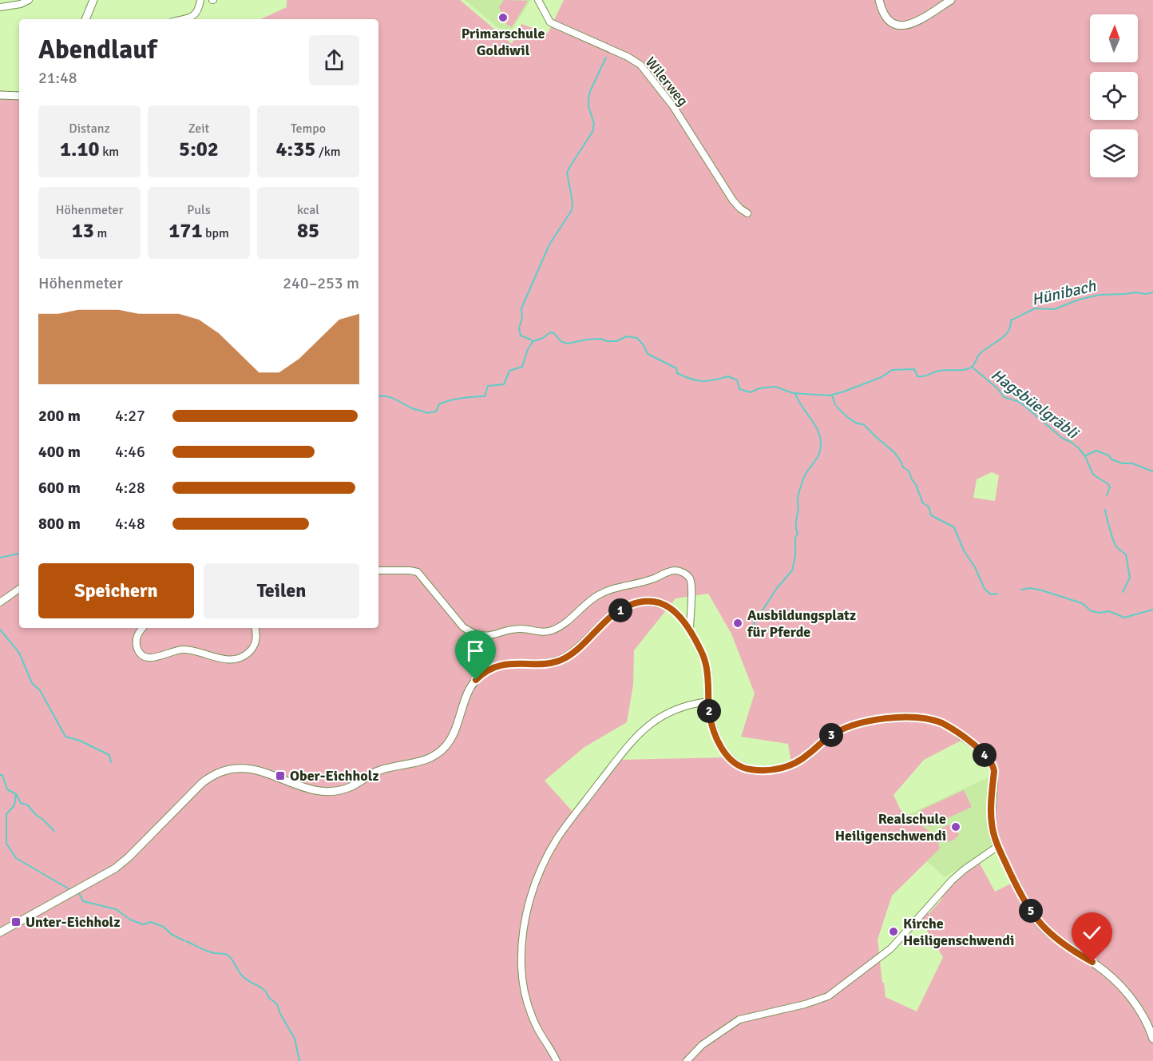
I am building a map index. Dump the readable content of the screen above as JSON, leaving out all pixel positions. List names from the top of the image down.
{
  "streets": {
    "street": ["Wilerweg"]
  },
  "water": ["Hünibach", "Hagsbüelgräbli"],
  "places": {
    "other": [
      "Primarschule Goldiwil",
      "Ausbildungsplatz für Pferde",
      "Realschule Heiligenschwendi",
      "Kirche Heiligenschwendi"
    ],
    "transit": ["Ober-Eichholz", "Unter-Eichholz"]
  },
  "north": "top",
  "page": {
    "heading": ["Abendlauf", "21:48"],
    "stats": [
      ["Distanz", "1.10 km"],
      ["Zeit", "5:02"],
      ["Tempo", "4:35 /km"],
      ["Höhenmeter", "13 m"],
      ["Puls", "171 bpm"],
      ["kcal", "85"]
    ],
    "chart": ["Höhenmeter", "240–253 m"],
    "list": [
      {
        "name": "200 m",
        "note": "4:27"
      },
      {
        "name": "400 m",
        "note": "4:46"
      },
      {
        "name": "600 m",
        "note": "4:28"
      },
      {
        "name": "800 m",
        "note": "4:48"
      }
    ],
    "buttons": ["Speichern", "Teilen"],
    "pins": [
      "1",
      "2",
      "3",
      "4",
      "5"
    ]
  }
}
